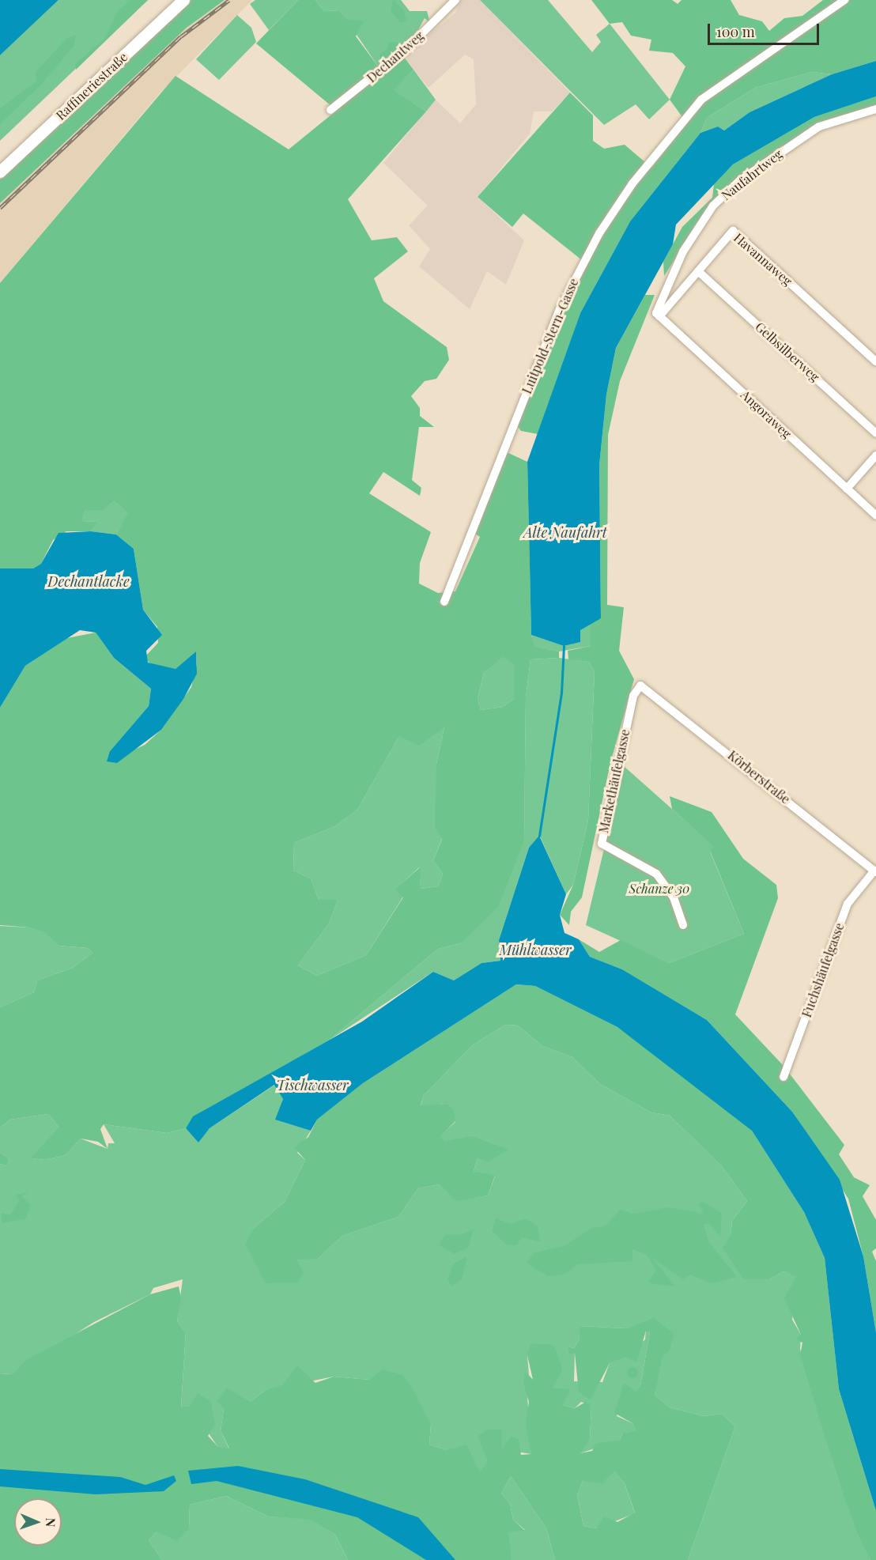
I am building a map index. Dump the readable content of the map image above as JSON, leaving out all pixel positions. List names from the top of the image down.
{
  "streets": {
    "street": [
      "Dechantweg",
      "Raffineriestraße",
      "Naufahrtweg",
      "Havannaweg",
      "Luitpold-Stern-Gasse",
      "Gelbsilberweg",
      "Angoraweg",
      "Körberstraße",
      "Markethäufelgasse",
      "Fuchshäufelgasse"
    ]
  },
  "crossings": [
    ["Naufahrtweg", "Havannaweg"],
    ["Naufahrtweg", "Angoraweg"],
    ["Havannaweg", "Gelbsilberweg"],
    ["Havannaweg", "Angoraweg"],
    ["Körberstraße", "Markethäufelgasse"],
    ["Körberstraße", "Fuchshäufelgasse"]
  ],
  "water": [
    "Alte Naufahrt",
    "Dechantlacke",
    "Mühlwasser",
    "Tischwasser"
  ],
  "parks": ["Schanze 30"],
  "scale_bar": "100 m",
  "north": "right"
}
